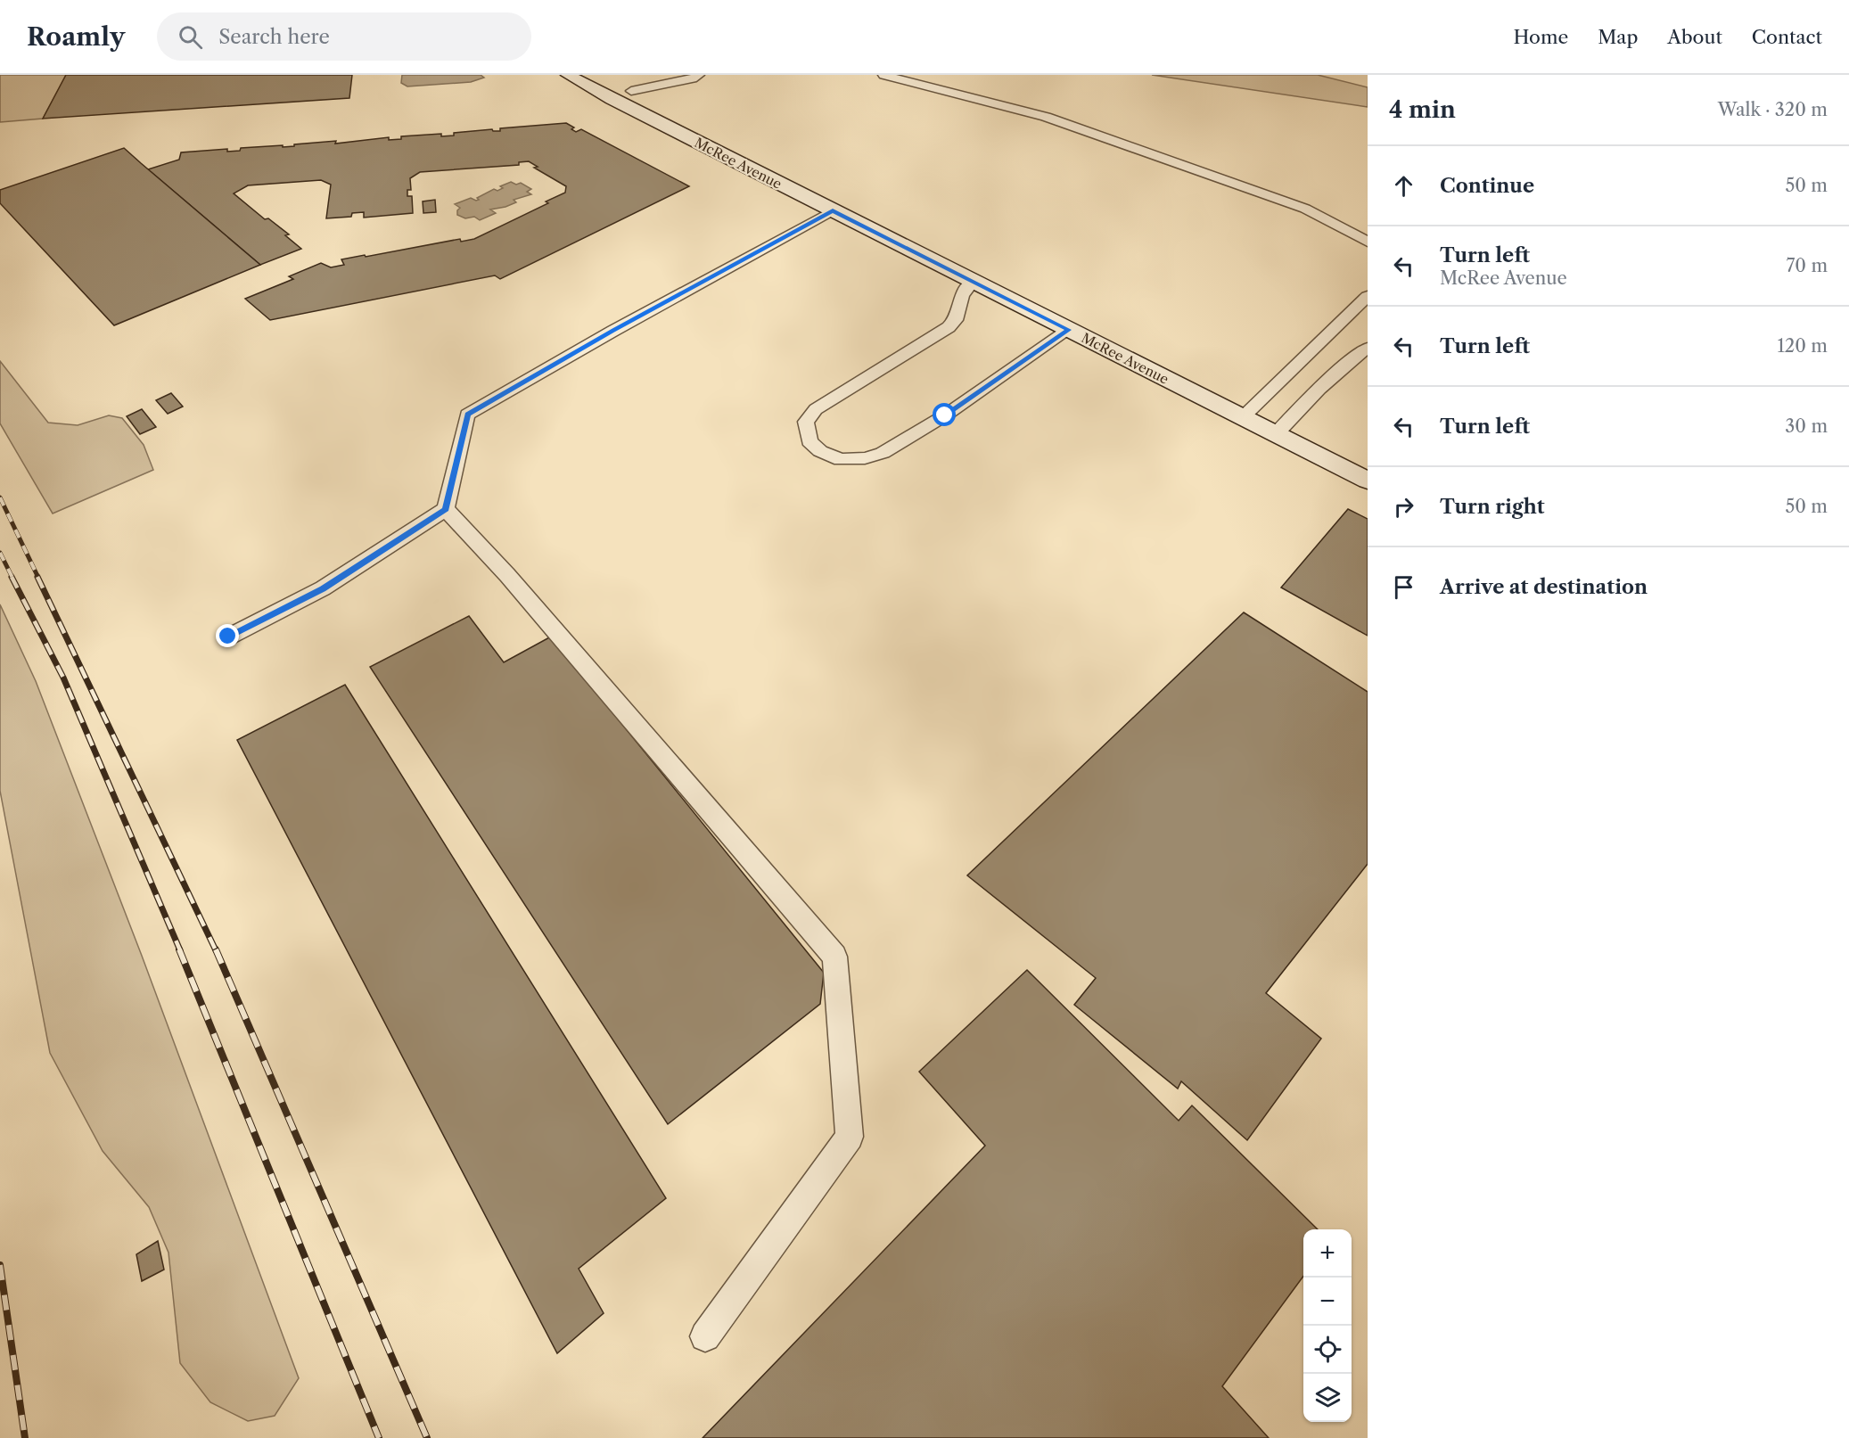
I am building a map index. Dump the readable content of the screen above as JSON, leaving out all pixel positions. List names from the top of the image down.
{
  "streets": {
    "main road": ["McRee Avenue"]
  },
  "page": {
    "header": "Roamly",
    "search": "Search here",
    "nav": [
      "Home",
      "Map",
      "About",
      "Contact"
    ],
    "heading": ["4 min", "Walk · 320 m"],
    "list": [
      ["Continue", "50 m"],
      ["Turn left", "McRee Avenue", "70 m"],
      ["Turn left", "120 m"],
      ["Turn left", "30 m"],
      ["Turn right", "50 m"],
      "Arrive at destination"
    ],
    "map_buttons": ["+", "−"]
  }
}
